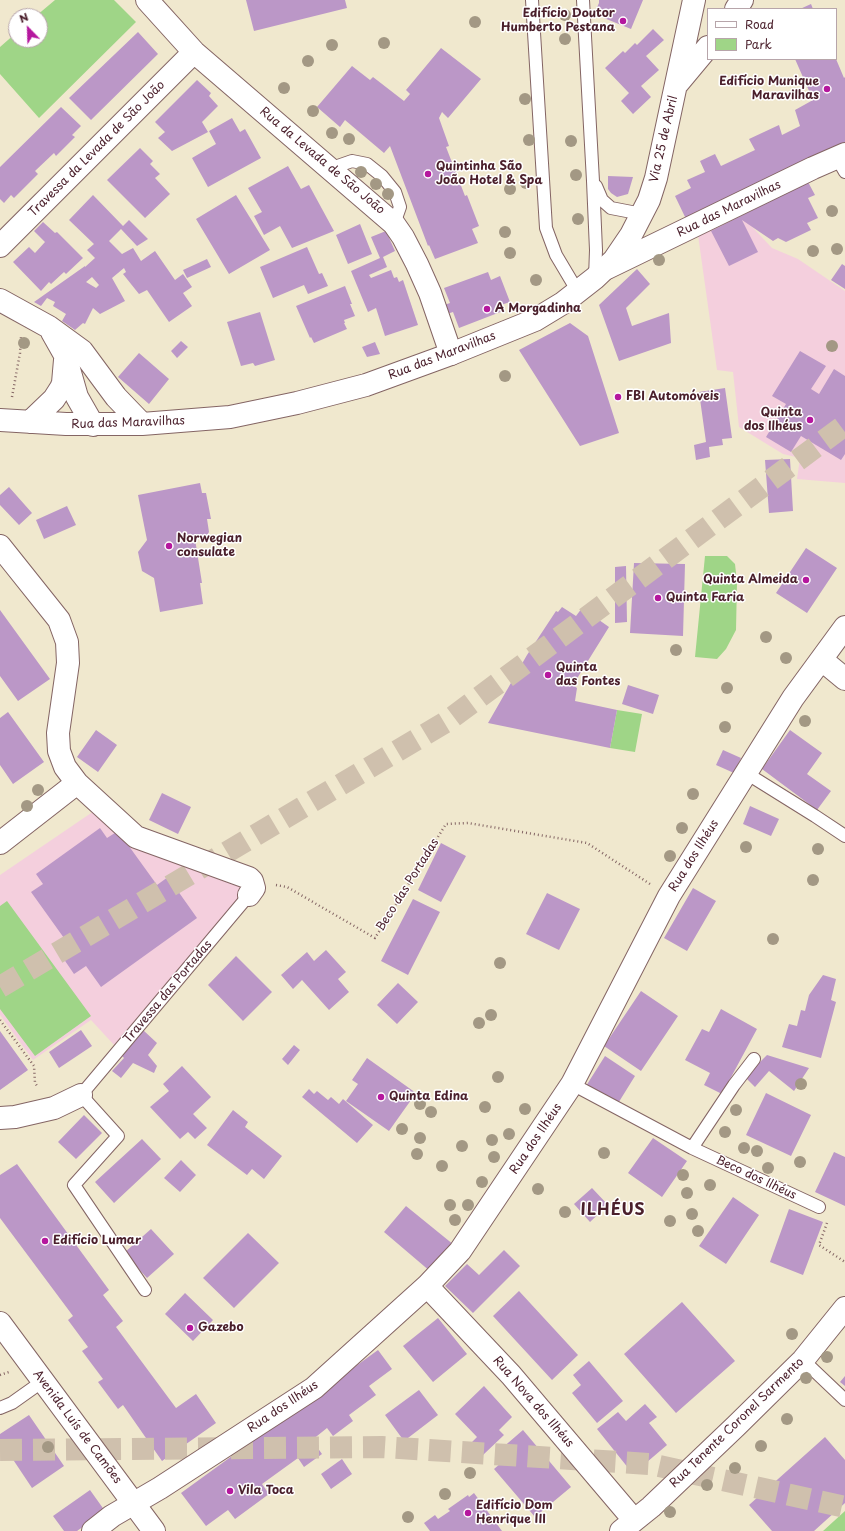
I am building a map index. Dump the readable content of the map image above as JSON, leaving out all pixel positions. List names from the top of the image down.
{
  "streets": {
    "street": [
      "Via 25 de Abril",
      "Travessa da Levada de São João",
      "Rua da Levada de São João",
      "Rua das Maravilhas",
      "Rua dos Ilhéus",
      "Travessa das Portadas",
      "Rua Nova dos Ilhéus",
      "Rua Tenente Coronel Sarmento",
      "Avenida Luís de Camões"
    ],
    "lane": ["Beco dos Ilhéus"],
    "path": ["Beco das Portadas"]
  },
  "crossings": [
    ["Via 25 de Abril", "Rua das Maravilhas"],
    ["Travessa da Levada de São João", "Rua da Levada de São João"],
    ["Rua da Levada de São João", "Rua das Maravilhas"],
    ["Rua dos Ilhéus", "Beco das Portadas"],
    ["Rua dos Ilhéus", "Beco dos Ilhéus"],
    ["Rua dos Ilhéus", "Rua Nova dos Ilhéus"],
    ["Rua dos Ilhéus", "Avenida Luís de Camões"],
    ["Beco das Portadas", "Travessa das Portadas"],
    ["Rua Nova dos Ilhéus", "Rua Tenente Coronel Sarmento"]
  ],
  "districts": ["ILHÉUS"],
  "places": [
    "Edifício Doutor Humberto Pestana",
    "Edifício Munique Maravilhas",
    "Quintinha São João Hotel & Spa",
    "A Morgadinha",
    "FBI Automóveis",
    "Quinta dos Ilhéus",
    "Norwegian consulate",
    "Quinta Almeida",
    "Quinta Faria",
    "Quinta das Fontes",
    "Quinta Edina",
    "Edifício Lumar",
    "Gazebo",
    "Vila Toca",
    "Edifício Dom Henrique III"
  ],
  "legend": ["Road", "Park"],
  "north": "top left"
}
